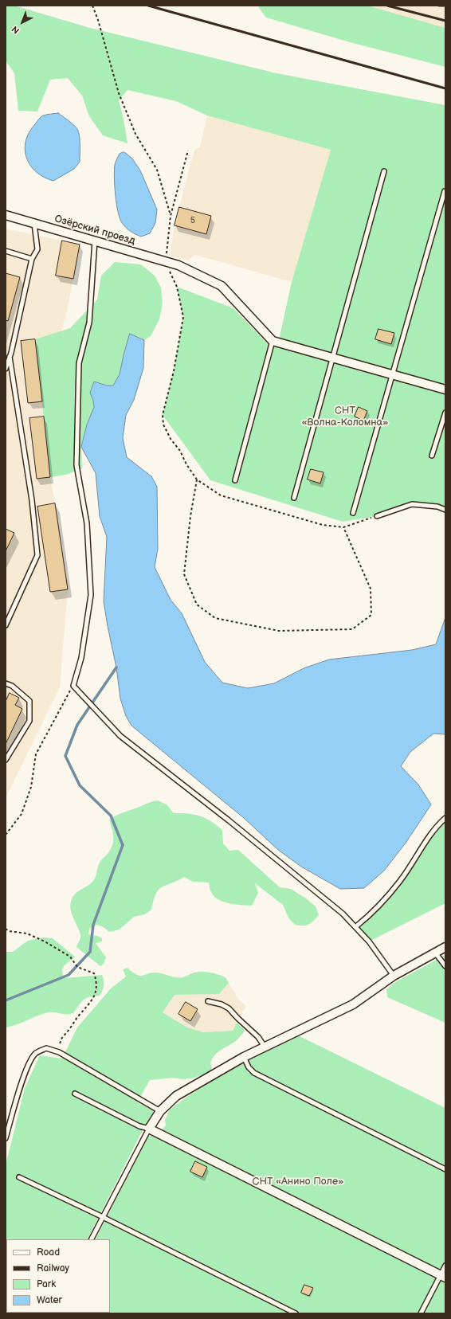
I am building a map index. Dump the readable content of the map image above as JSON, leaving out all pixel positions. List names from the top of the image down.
{
  "streets": {
    "street": ["Озёрский проезд"]
  },
  "parks": ["СНТ «Волна-Коломна»", "СНТ «Анино Поле»"],
  "house_numbers": ["5"],
  "legend": [
    "Road",
    "Railway",
    "Park",
    "Water"
  ],
  "north": "bottom left"
}
